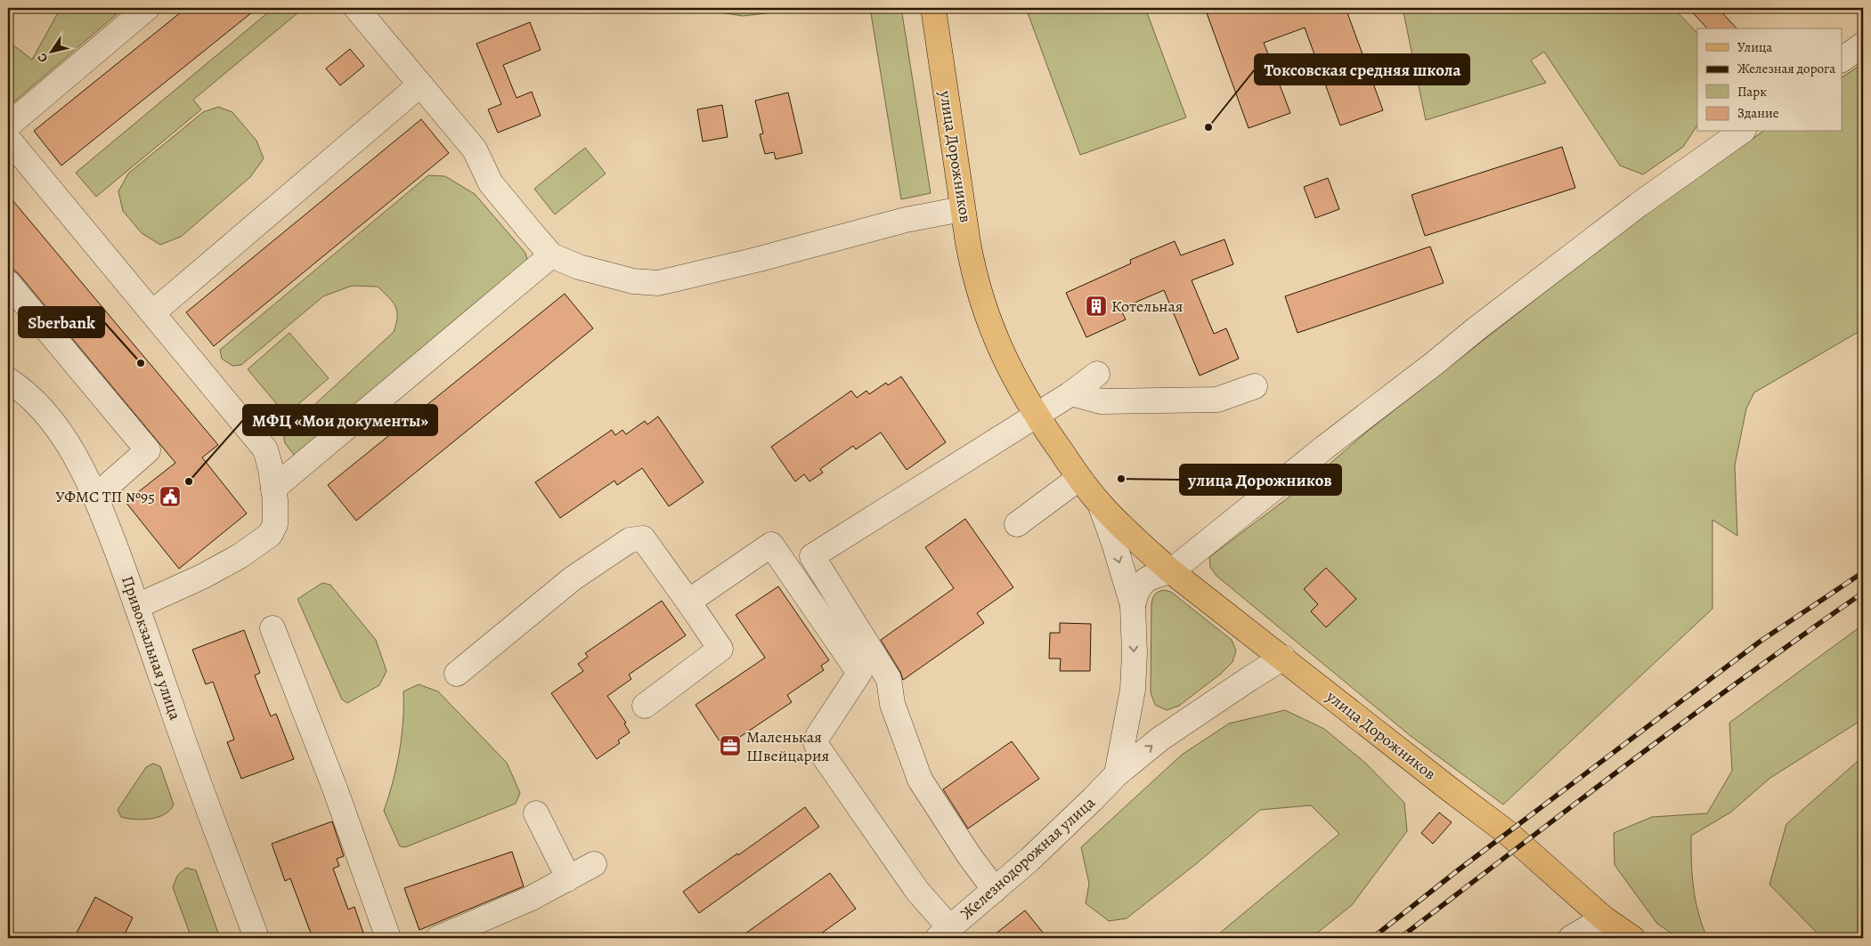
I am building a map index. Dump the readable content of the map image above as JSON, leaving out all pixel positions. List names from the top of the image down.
{
  "streets": {
    "main road": ["улица Дорожников"],
    "street": ["Привокзальная улица", "Железнодорожная улица"]
  },
  "crossings": [
    ["улица Дорожников", "Железнодорожная улица"]
  ],
  "places": {
    "other": [
      "Токсовская средняя школа",
      "Sberbank",
      "улица Дорожников",
      "МФЦ «Мои документы»"
    ],
    "building": ["Котельная"],
    "public building": ["УФМС ТП №95"],
    "office": ["Маленькая Швейцария"]
  },
  "legend": [
    "Улица",
    "Железная дорога",
    "Парк",
    "Здание"
  ],
  "north": "bottom left"
}
